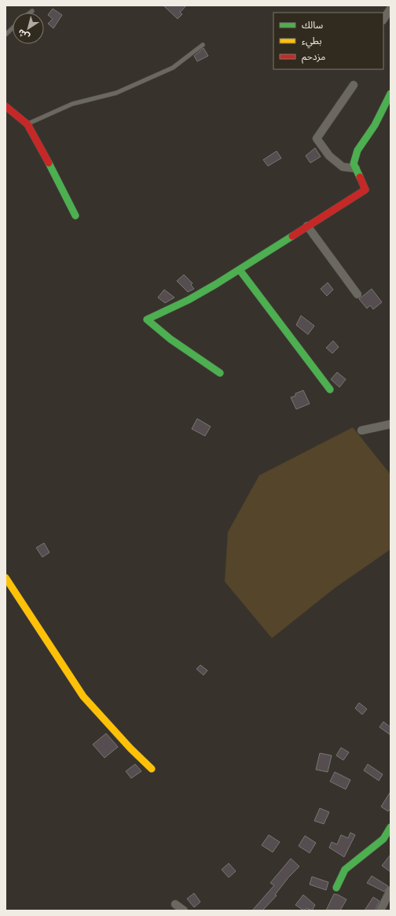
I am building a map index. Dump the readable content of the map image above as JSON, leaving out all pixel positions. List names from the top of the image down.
{
  "legend": ["سالك", "بطيء", "مزدحم"],
  "north": "bottom left"
}
